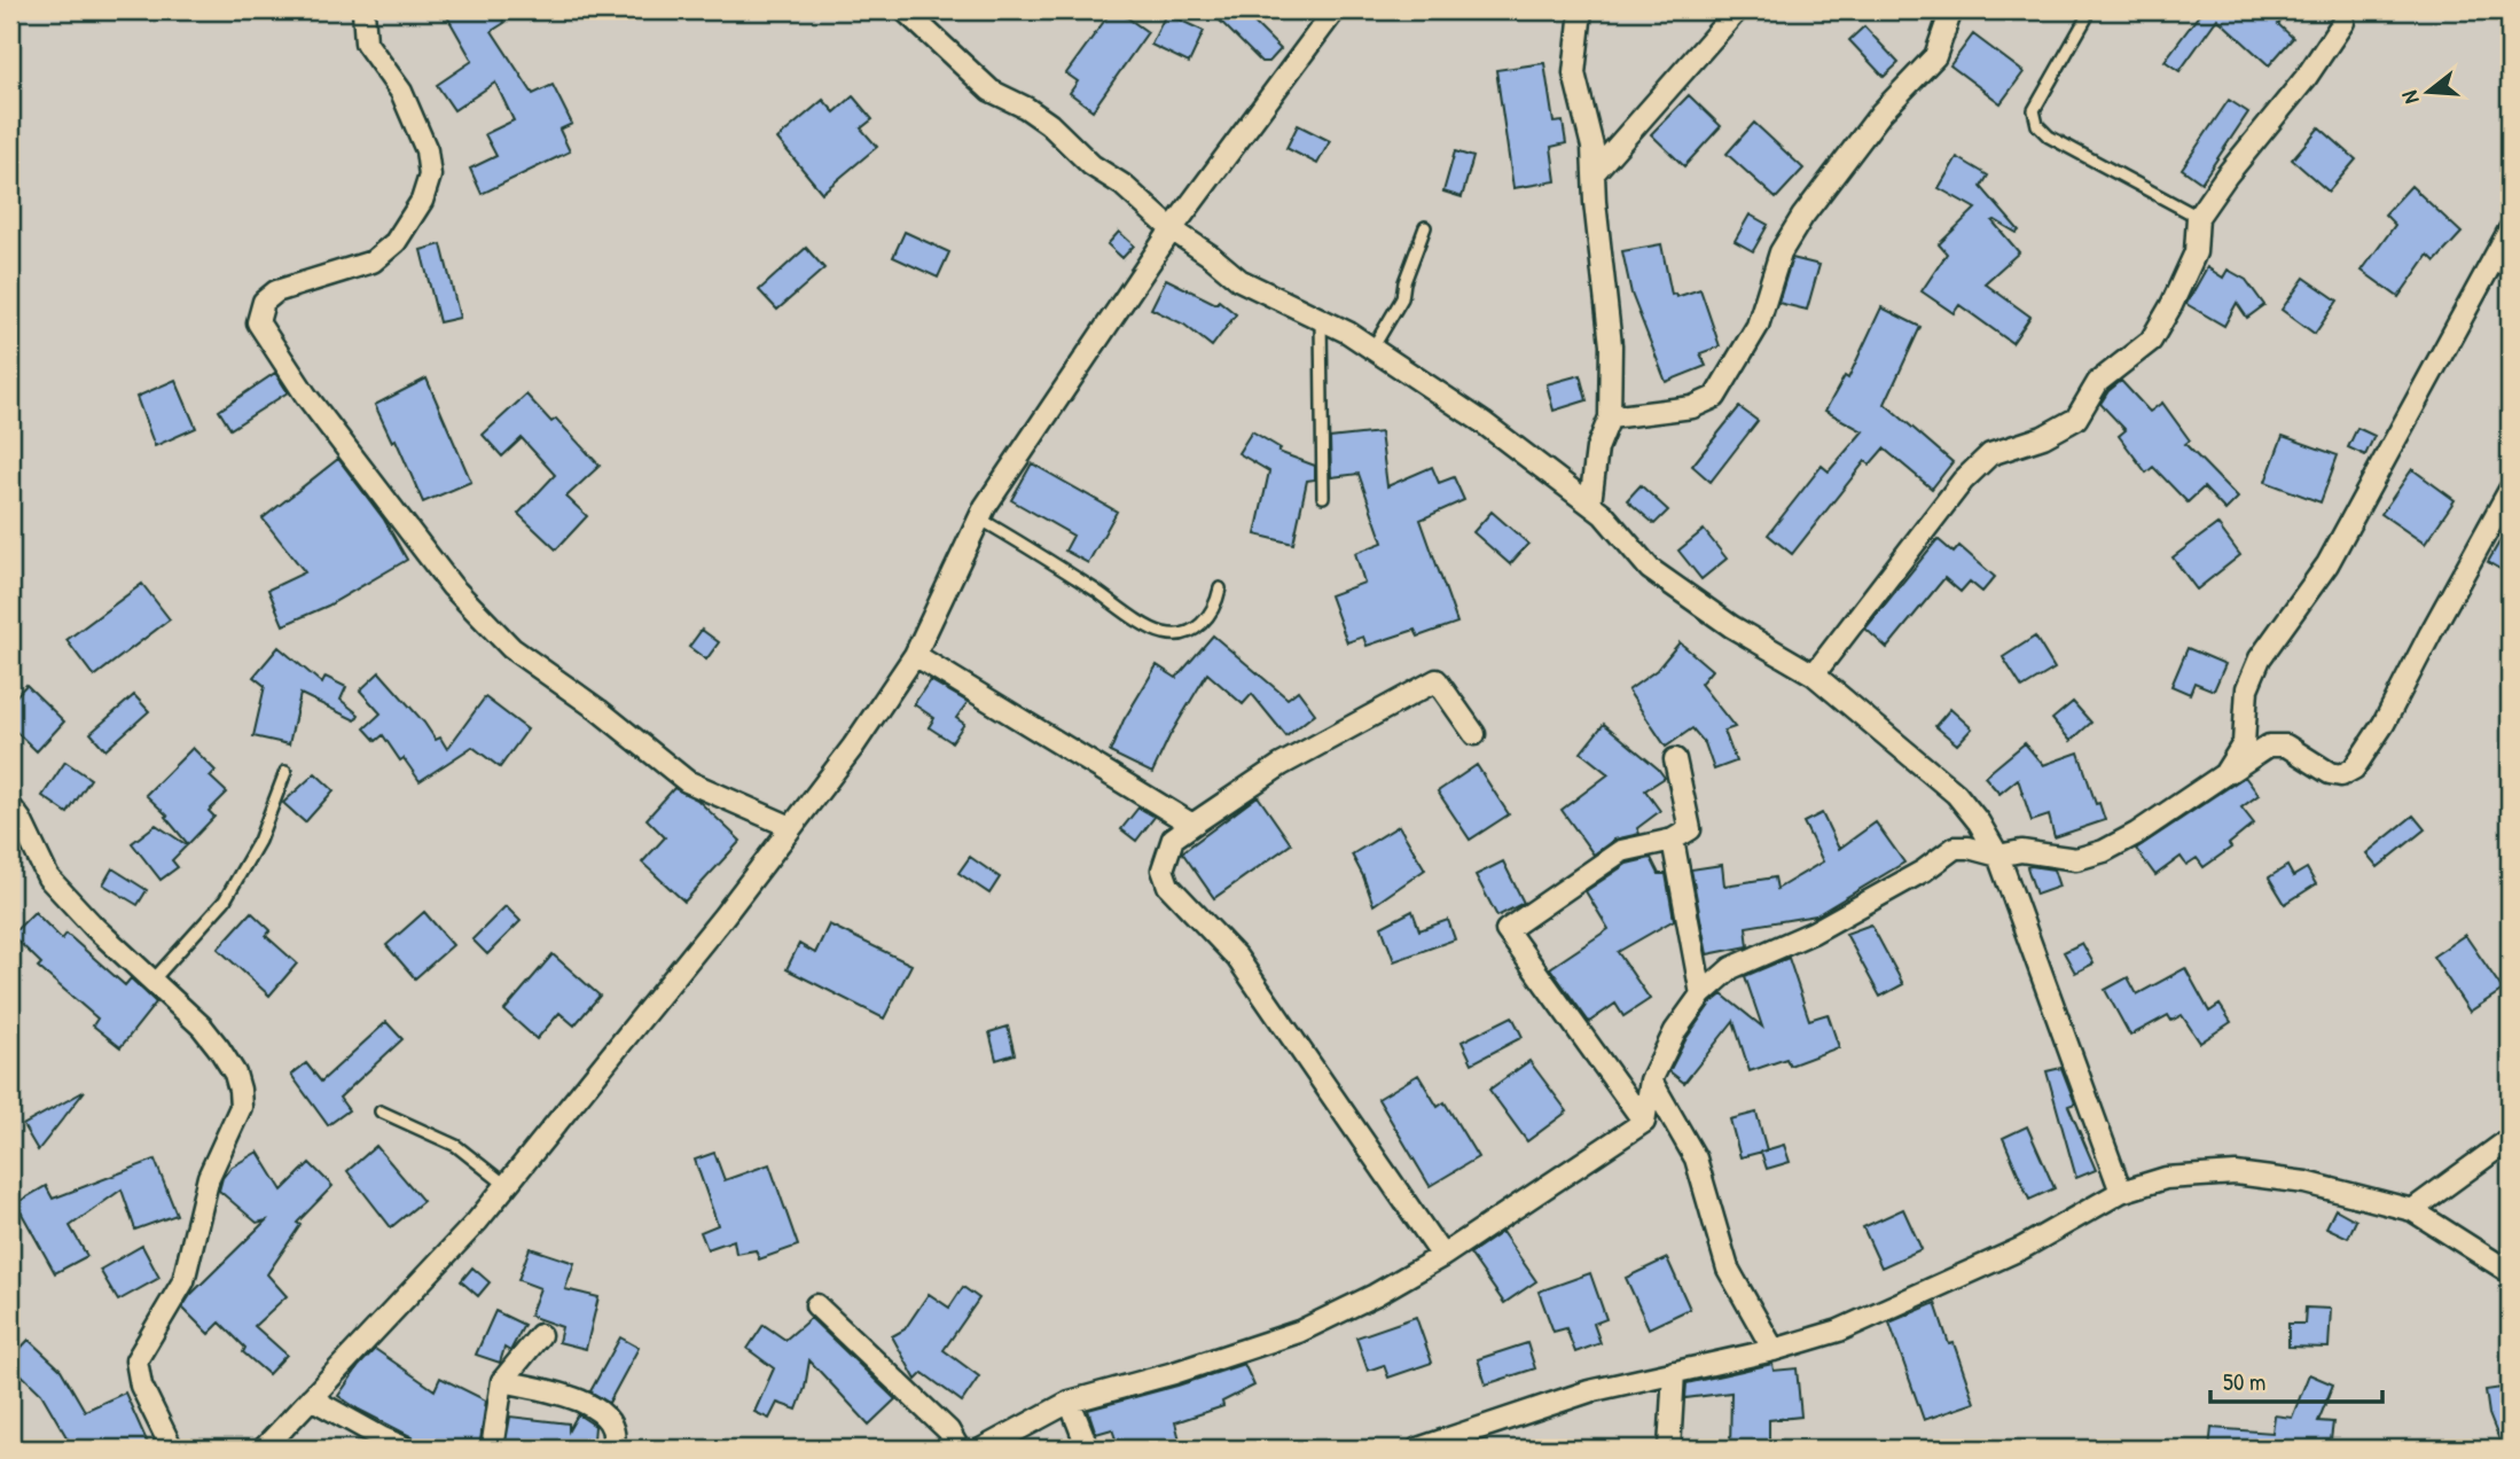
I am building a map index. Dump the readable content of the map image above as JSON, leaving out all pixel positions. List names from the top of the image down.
{
  "scale_bar": "50 m",
  "north": "left"
}
